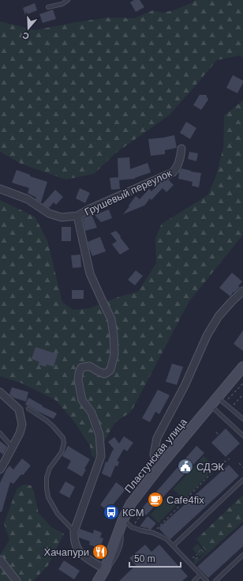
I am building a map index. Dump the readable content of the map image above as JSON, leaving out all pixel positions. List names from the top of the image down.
{
  "streets": {
    "main road": ["Пластунская улица"],
    "street": ["Грушевый переулок"]
  },
  "places": {
    "public building": ["СДЭК"],
    "cafe": ["Cafe4fix"],
    "bus stop": ["КСМ"],
    "restaurant": ["Хачапури"]
  },
  "scale_bar": "50 m",
  "north": "bottom"
}
